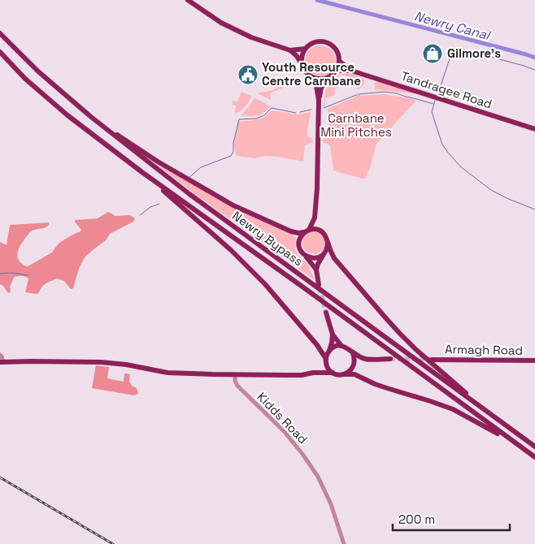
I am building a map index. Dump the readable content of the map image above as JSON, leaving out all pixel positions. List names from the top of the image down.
{
  "streets": {
    "highway": ["Tandragee Road", "Newry Bypass", "Armagh Road"],
    "street": ["Kidds Road"]
  },
  "water": ["Newry Canal"],
  "parks": ["Carnbane Mini Pitches"],
  "places": {
    "shop": ["Gilmore's"],
    "public building": ["Youth Resource Centre Carnbane"]
  },
  "scale_bar": "200 m"
}
